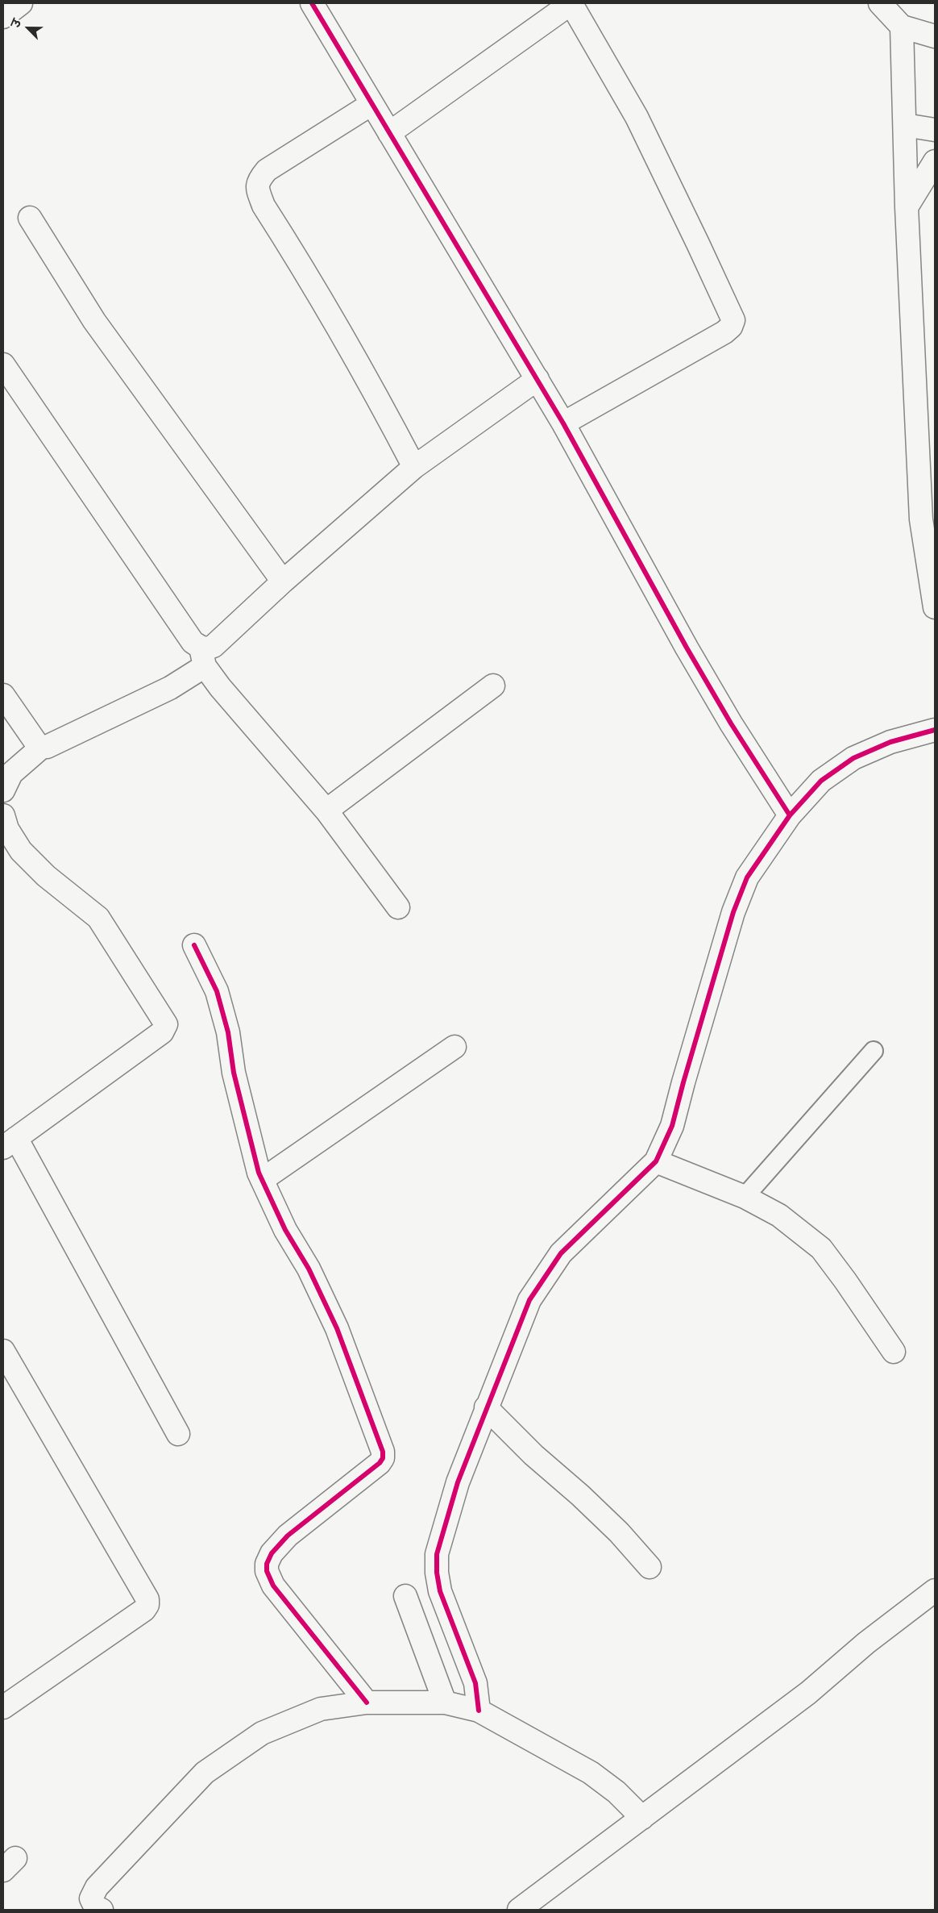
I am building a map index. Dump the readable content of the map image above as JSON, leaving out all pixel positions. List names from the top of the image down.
{
  "north": "top left"
}
